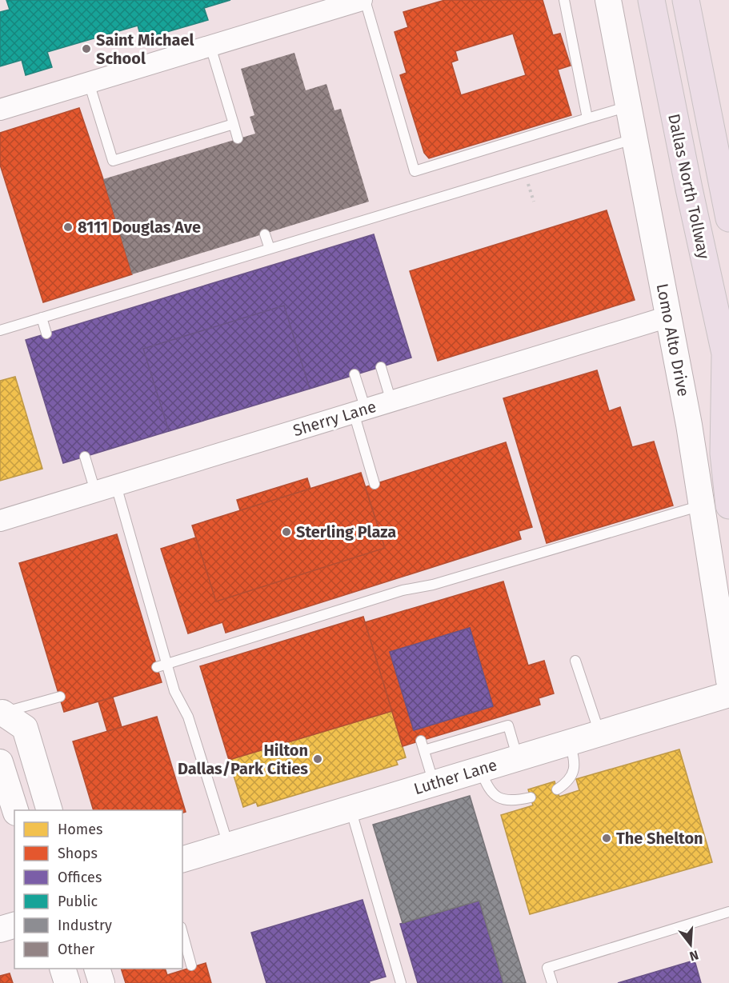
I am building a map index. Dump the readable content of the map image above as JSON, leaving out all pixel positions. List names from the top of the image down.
{
  "streets": {
    "highway": ["Dallas North Tollway"],
    "street": ["Lomo Alto Drive", "Sherry Lane", "Luther Lane"]
  },
  "crossings": [
    ["Lomo Alto Drive", "Sherry Lane"]
  ],
  "places": [
    "Saint Michael School",
    "8111 Douglas Ave",
    "Sterling Plaza",
    "Hilton Dallas/Park Cities",
    "The Shelton"
  ],
  "legend": [
    "Homes",
    "Shops",
    "Offices",
    "Public",
    "Industry",
    "Other"
  ],
  "north": "bottom"
}
